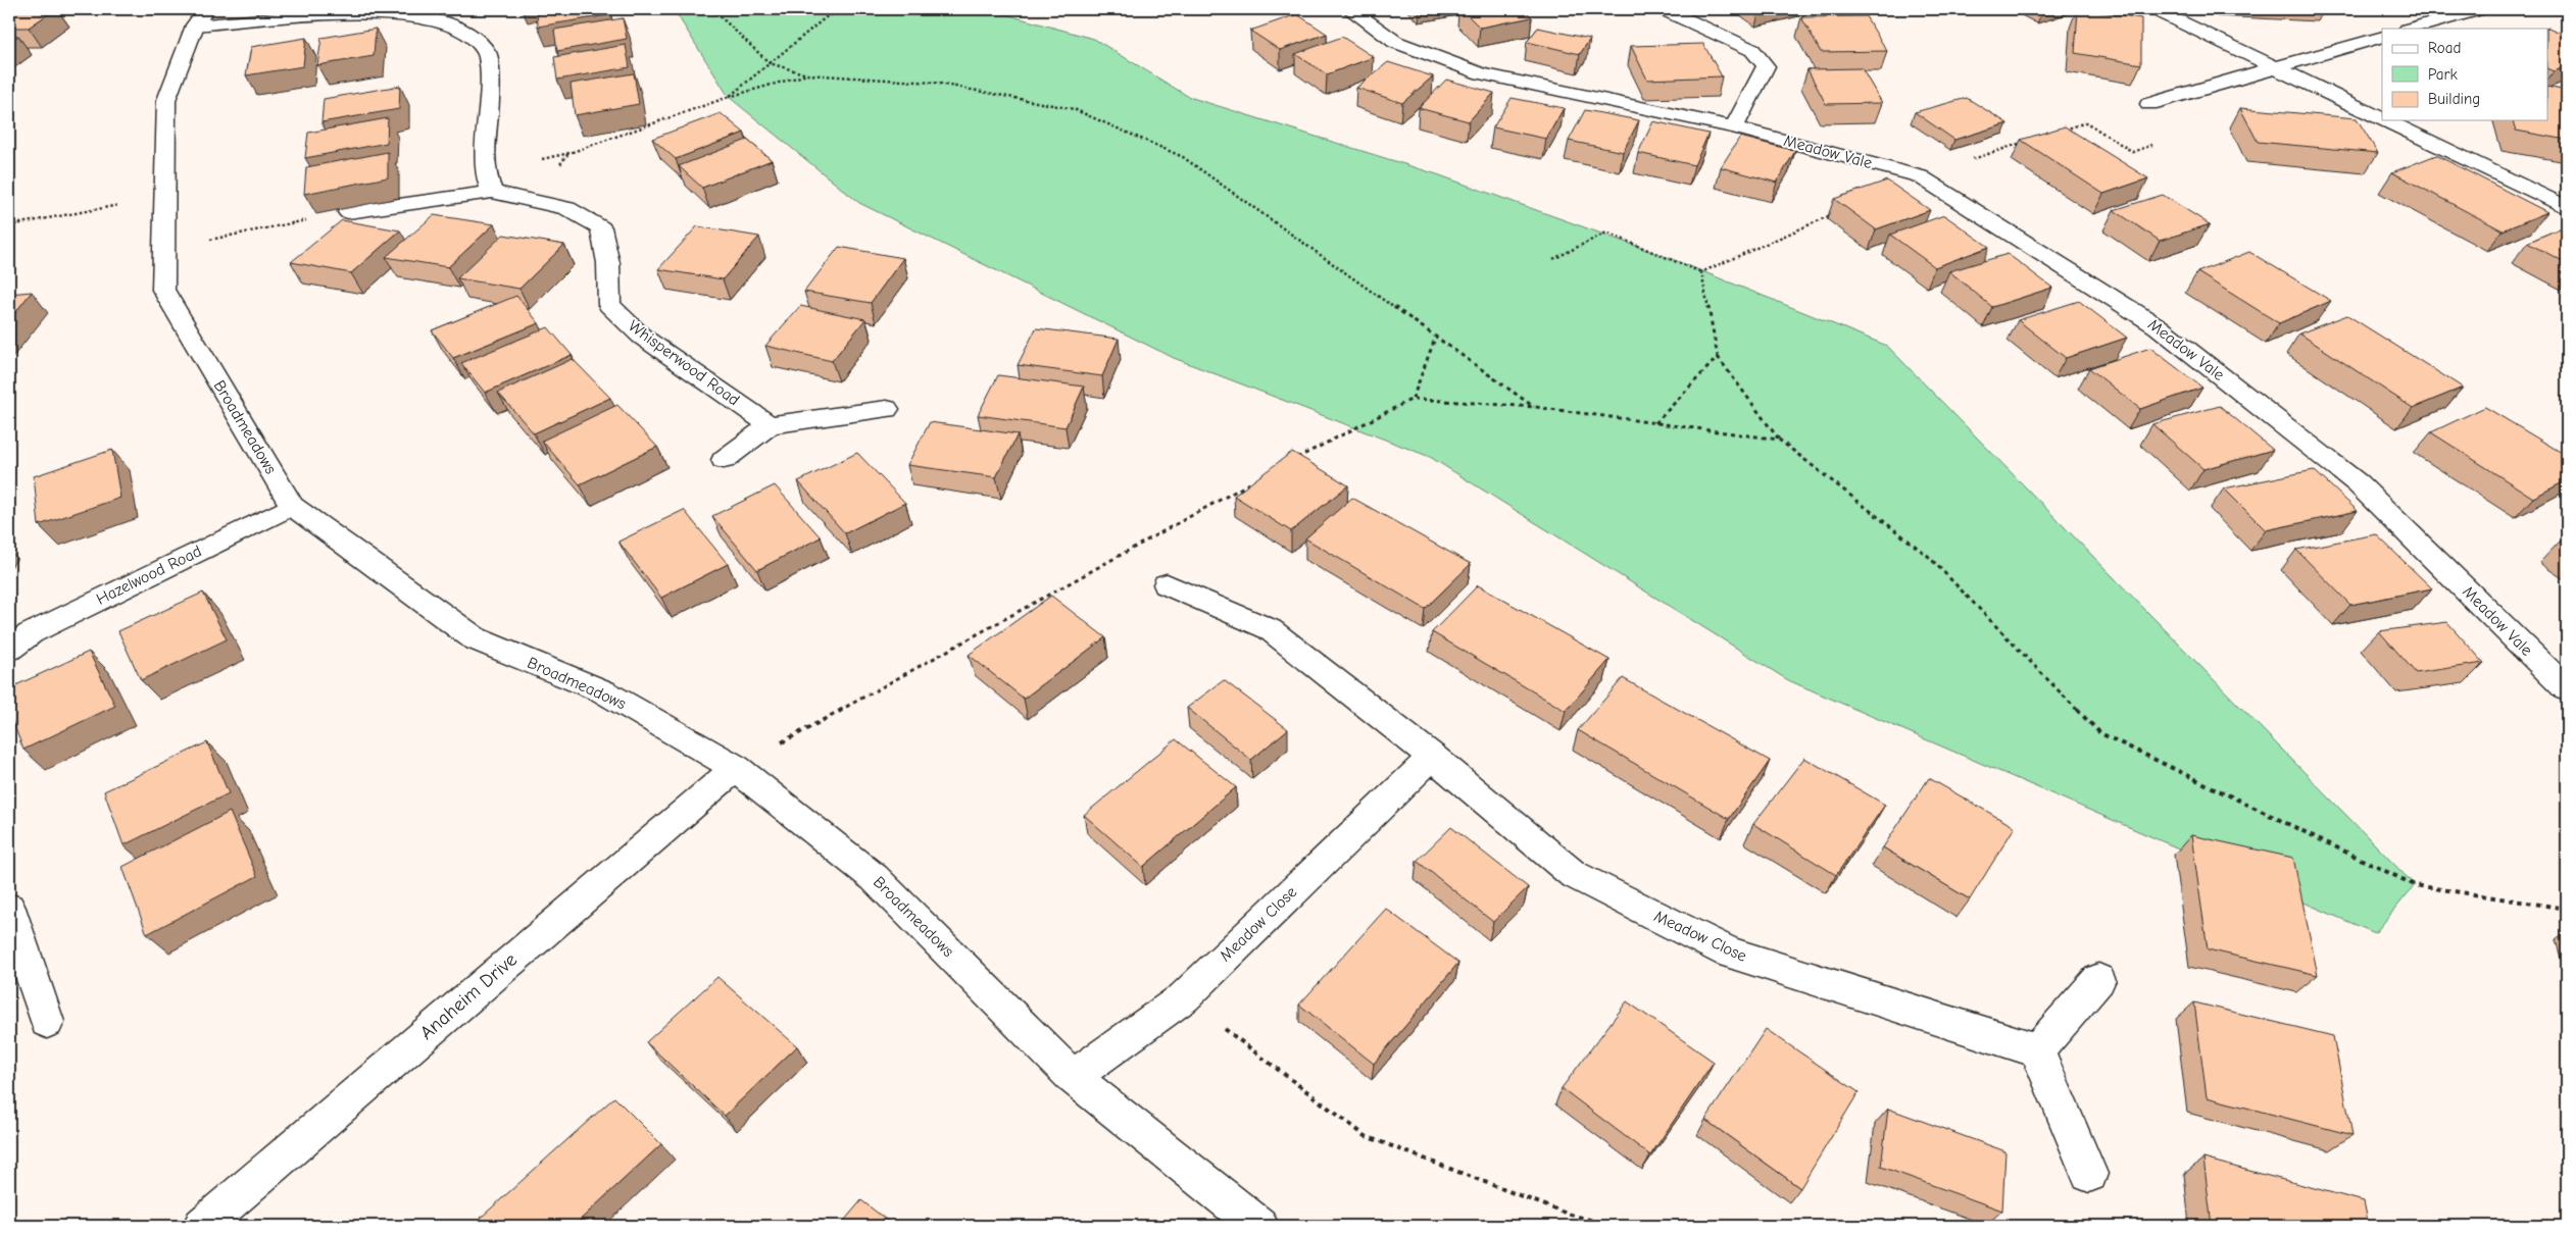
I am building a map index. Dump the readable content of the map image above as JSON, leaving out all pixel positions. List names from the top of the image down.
{
  "streets": {
    "street": [
      "Meadow Vale",
      "Whisperwood Road",
      "Broadmeadows",
      "Hazelwood Road",
      "Meadow Close",
      "Anaheim Drive"
    ]
  },
  "crossings": [
    ["Broadmeadows", "Hazelwood Road"],
    ["Broadmeadows", "Meadow Close"],
    ["Broadmeadows", "Anaheim Drive"]
  ],
  "legend": ["Road", "Park", "Building"]
}
